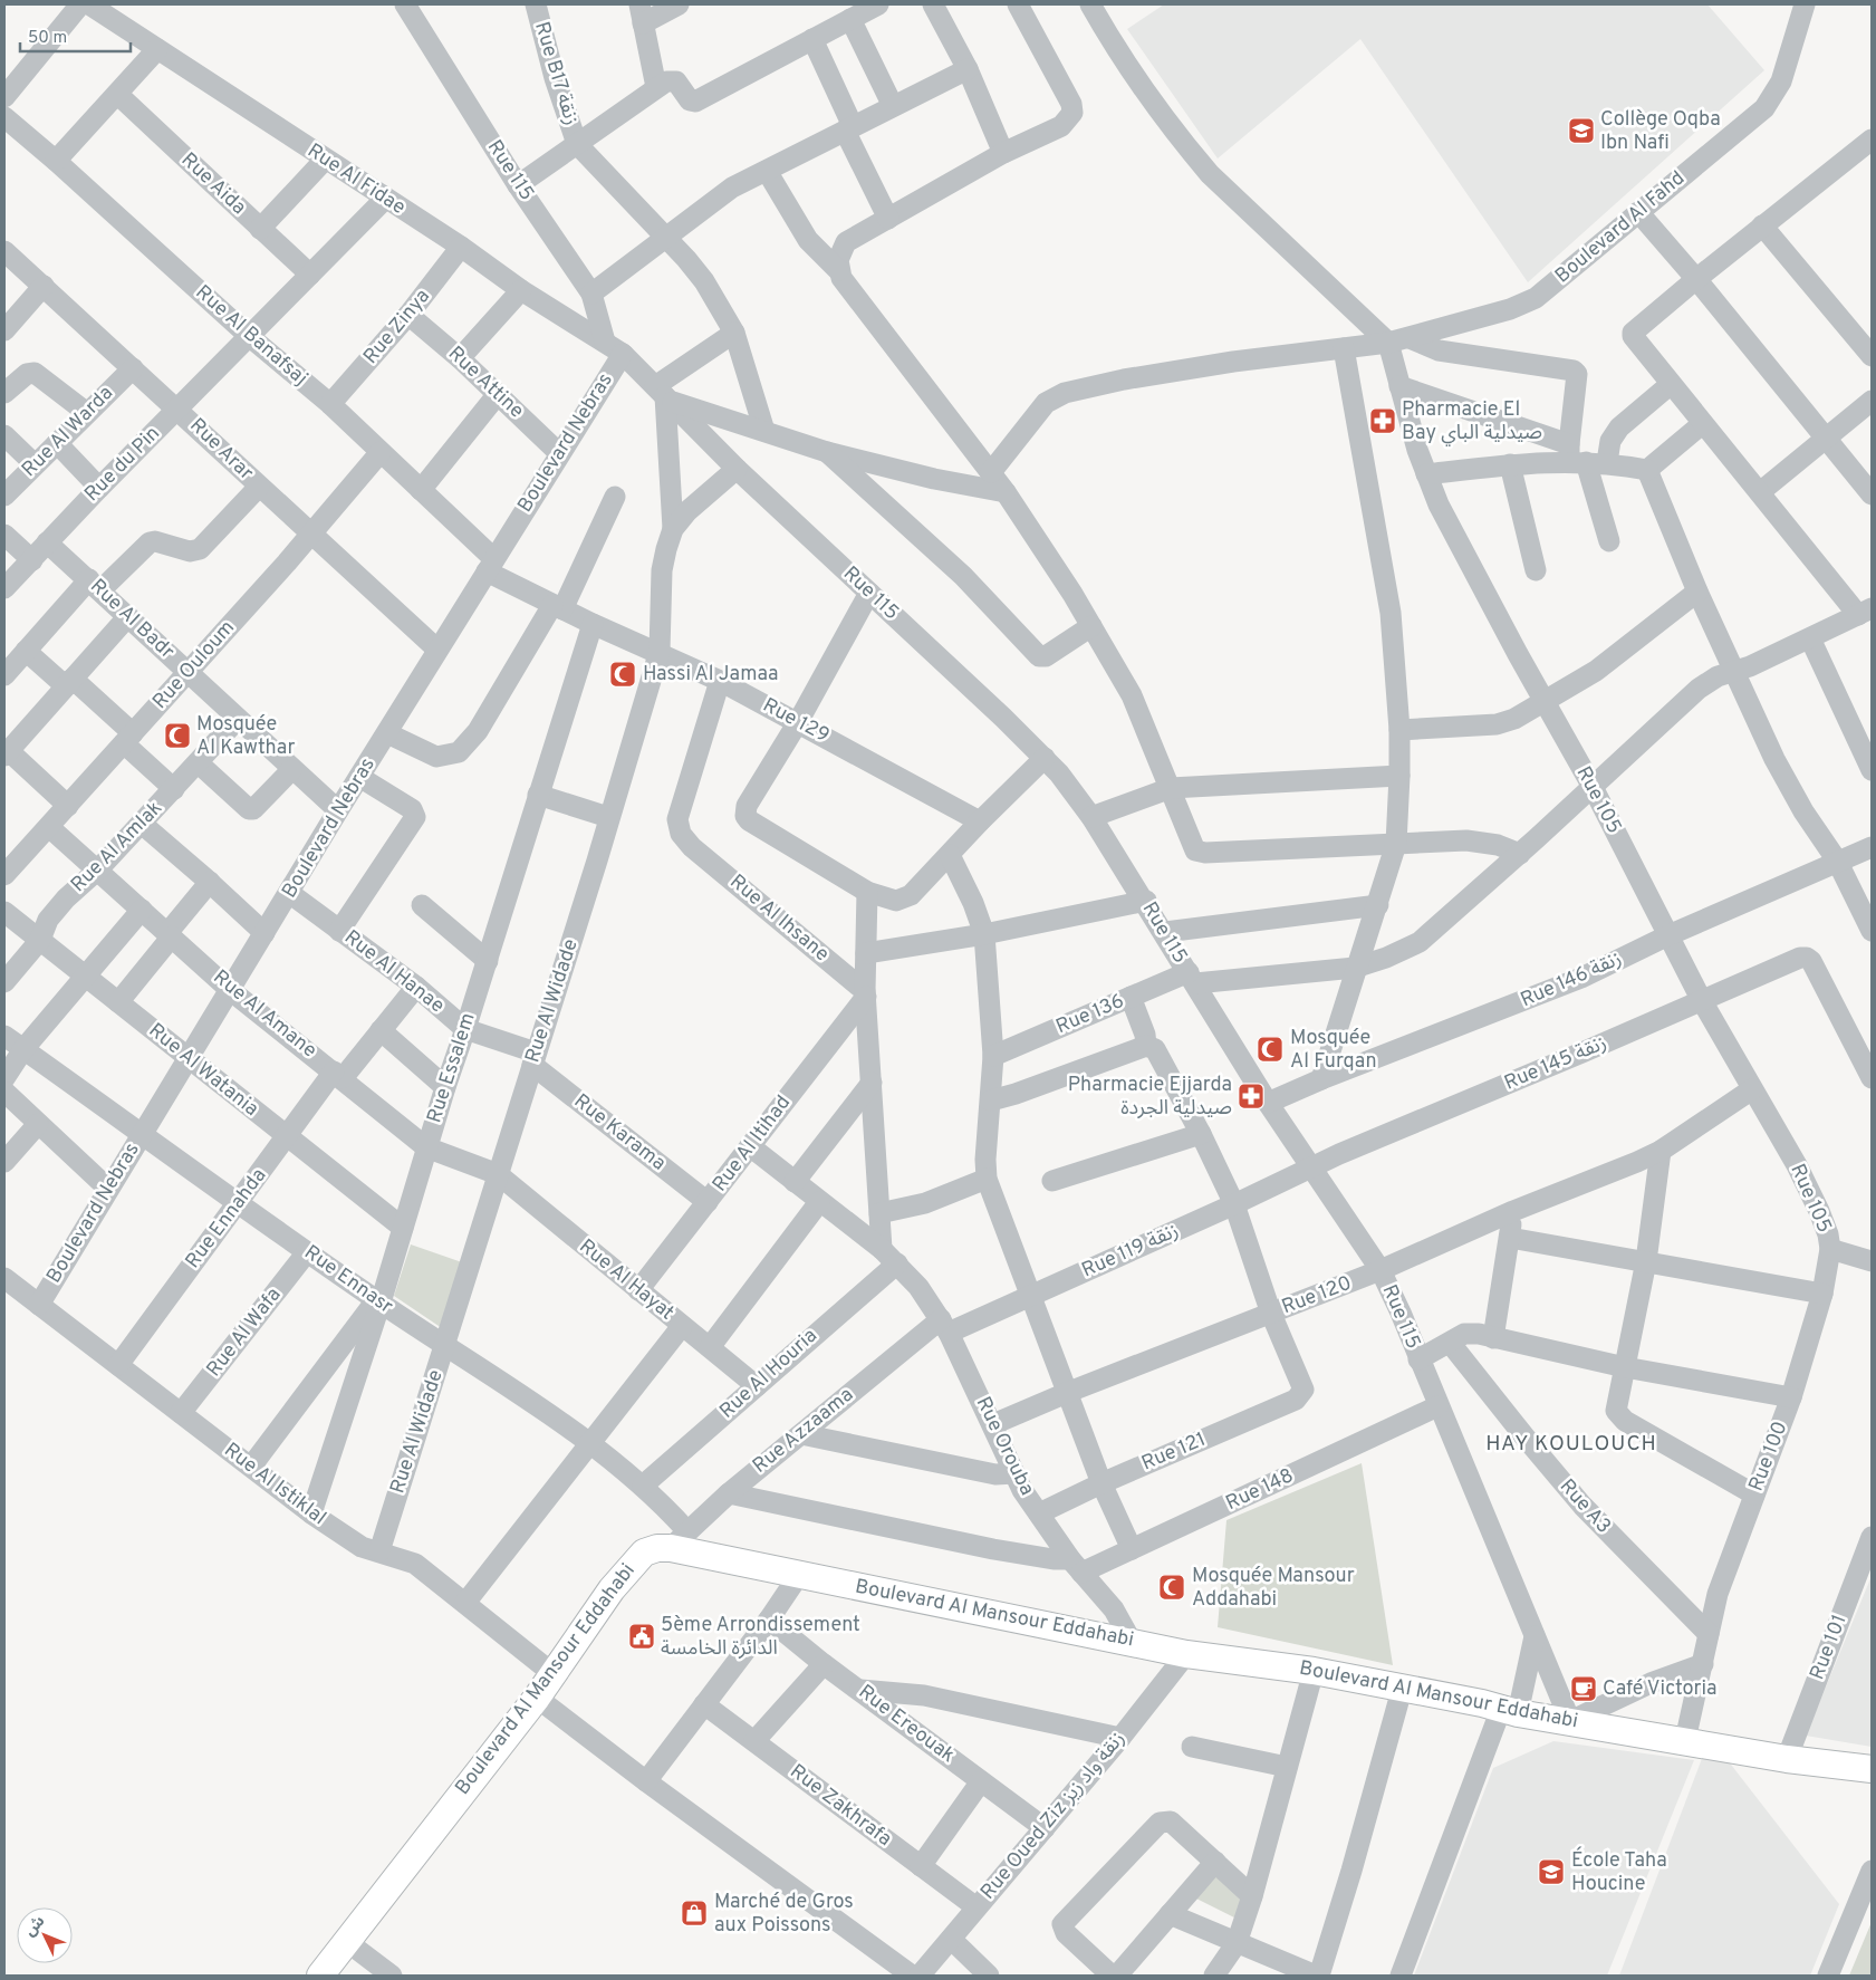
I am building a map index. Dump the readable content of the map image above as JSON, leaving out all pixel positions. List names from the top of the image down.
{
  "streets": {
    "main road": ["Boulevard Al Mansour Eddahabi"],
    "street": [
      "Rue B17 زنقة",
      "Rue 115",
      "Rue Al Fidae",
      "Rue Aida",
      "Boulevard Al Fahd",
      "Rue Zinya",
      "Rue Al Banafsaj",
      "Rue Attine",
      "Rue Al Warda",
      "Boulevard Nebras",
      "Rue Arar",
      "Rue du Pin",
      "Rue Al Badr",
      "Rue Ouloum",
      "Rue 129",
      "Rue 105",
      "Rue Al Amlak",
      "Rue Al Ihsane",
      "Rue Al Hanae",
      "Rue 146 زنقة",
      "Rue Al Widade",
      "Rue Al Amane",
      "Rue 136",
      "Rue 145 زنقة",
      "Rue Essalem",
      "Rue Al Watania",
      "Rue Karama",
      "Rue Al Itihad",
      "Rue Ennahda",
      "Rue 119 زنقة",
      "Rue Ennasr",
      "Rue Al Hayat",
      "Rue 120",
      "Rue Al Wafa",
      "Rue Al Houria",
      "Rue Azzaama",
      "Rue Orouba",
      "Rue 121",
      "Rue 100",
      "Rue Al Istiklal",
      "Rue 148",
      "Rue A3",
      "Rue 101",
      "Rue Ereouak",
      "Rue Zakhrafa",
      "Rue Oued Ziz زنقة واد زيز"
    ]
  },
  "crossings": [
    ["Rue 115", "Rue Al Fidae"],
    ["Rue 115", "Boulevard Nebras"],
    ["Rue 115", "Rue 146 زنقة"],
    ["Rue 115", "Rue Al Widade"],
    ["Rue 115", "Rue 136"],
    ["Rue 115", "Rue 145 زنقة"],
    ["Rue 115", "Rue 119 زنقة"],
    ["Rue 115", "Rue 120"],
    ["Rue 115", "Rue 148"],
    ["Rue 115", "Boulevard Al Mansour Eddahabi"],
    ["Rue Al Fidae", "Rue Zinya"],
    ["Rue Al Fidae", "Boulevard Nebras"],
    ["Rue Al Fidae", "Rue du Pin"],
    ["Rue Aida", "Rue du Pin"],
    ["Boulevard Al Fahd", "Rue 105"],
    ["Rue Zinya", "Rue Al Banafsaj"],
    ["Rue Zinya", "Rue Attine"],
    ["Rue Al Banafsaj", "Boulevard Nebras"],
    ["Rue Al Banafsaj", "Rue du Pin"],
    ["Rue Al Banafsaj", "Rue Ouloum"],
    ["Rue Al Banafsaj", "Rue 129"],
    ["Rue Attine", "Boulevard Nebras"],
    ["Rue Al Warda", "Rue Arar"],
    ["Boulevard Nebras", "Rue Arar"],
    ["Boulevard Nebras", "Rue Al Badr"],
    ["Boulevard Nebras", "Rue 129"],
    ["Boulevard Nebras", "Rue Al Hanae"],
    ["Boulevard Nebras", "Rue Al Amane"],
    ["Boulevard Nebras", "Rue Al Watania"],
    ["Boulevard Nebras", "Rue Ennasr"],
    ["Boulevard Nebras", "Rue Al Istiklal"],
    ["Rue Arar", "Rue du Pin"],
    ["Rue Arar", "Rue Ouloum"],
    ["Rue du Pin", "Rue Al Badr"],
    ["Rue Al Badr", "Rue Ouloum"],
    ["Rue Al Badr", "Rue Al Amlak"],
    ["Rue Ouloum", "Rue Al Amane"],
    ["Rue 129", "Rue Al Ihsane"],
    ["Rue 129", "Rue Al Widade"],
    ["Rue 129", "Rue Essalem"],
    ["Rue 105", "Rue 146 زنقة"],
    ["Rue 105", "Rue 136"],
    ["Rue 105", "Rue 145 زنقة"],
    ["Rue 105", "Rue 120"],
    ["Rue 105", "Rue 100"],
    ["Rue Al Amlak", "Rue Al Amane"],
    ["Rue Al Amlak", "Rue Al Watania"],
    ["Rue Al Ihsane", "Rue Al Itihad"],
    ["Rue Al Hanae", "Rue Al Widade"],
    ["Rue Al Hanae", "Rue Essalem"],
    ["Rue Al Hanae", "Rue Karama"],
    ["Rue Al Hanae", "Rue Ennahda"],
    ["Rue Al Widade", "Rue Al Amane"],
    ["Rue Al Widade", "Rue Karama"],
    ["Rue Al Widade", "Rue Ennasr"],
    ["Rue Al Widade", "Rue Al Hayat"],
    ["Rue Al Widade", "Rue Al Istiklal"],
    ["Rue Al Amane", "Rue Essalem"],
    ["Rue Al Amane", "Rue Ennahda"],
    ["Rue Al Amane", "Rue Al Hayat"],
    ["Rue 145 زنقة", "Rue 119 زنقة"],
    ["Rue Essalem", "Rue Al Watania"],
    ["Rue Essalem", "Rue Ennasr"],
    ["Rue Essalem", "Rue Al Istiklal"],
    ["Rue Al Watania", "Rue Ennahda"],
    ["Rue Karama", "Rue Al Itihad"],
    ["Rue Al Itihad", "Rue Al Hayat"],
    ["Rue Al Itihad", "Rue Orouba"],
    ["Rue Ennahda", "Rue Ennasr"],
    ["Rue Ennahda", "Rue Al Istiklal"],
    ["Rue 119 زنقة", "Rue Azzaama"],
    ["Rue 119 زنقة", "Rue Orouba"],
    ["Rue Ennasr", "Rue Al Wafa"],
    ["Rue Ennasr", "Rue Al Houria"],
    ["Rue Ennasr", "Rue Azzaama"],
    ["Rue Ennasr", "Boulevard Al Mansour Eddahabi"],
    ["Rue Al Hayat", "Rue Al Houria"],
    ["Rue 120", "Rue Orouba"],
    ["Rue 120", "Rue 121"],
    ["Rue Al Wafa", "Rue Al Istiklal"],
    ["Rue Al Houria", "Rue Orouba"],
    ["Rue Azzaama", "Rue Orouba"],
    ["Rue Azzaama", "Boulevard Al Mansour Eddahabi"],
    ["Rue Orouba", "Rue 121"],
    ["Rue Orouba", "Rue 148"],
    ["Rue Orouba", "Boulevard Al Mansour Eddahabi"],
    ["Rue 100", "Rue A3"],
    ["Rue 100", "Boulevard Al Mansour Eddahabi"],
    ["Rue Al Istiklal", "Boulevard Al Mansour Eddahabi"],
    ["Boulevard Al Mansour Eddahabi", "Rue 101"],
    ["Boulevard Al Mansour Eddahabi", "Rue Oued Ziz زنقة واد زيز"],
    ["Rue Ereouak", "Rue Oued Ziz زنقة واد زيز"],
    ["Rue Zakhrafa", "Rue Oued Ziz زنقة واد زيز"]
  ],
  "districts": ["HAY KOULOUCH"],
  "places": {
    "school or university": ["Collège Oqba Ibn Nafi", "École Taha Houcine"],
    "pharmacy": ["Pharmacie El Bay صيدلية الباي", "Pharmacie Ejjarda صيدلية الجردة"],
    "mosque": [
      "Hassi Al Jamaa",
      "Mosquée Al Kawthar",
      "Mosquée Al Furqan",
      "Mosquée Mansour Addahabi"
    ],
    "public building": ["5ème Arrondissement الدائرة الخامسة"],
    "cafe": ["Café Victoria"],
    "shop": ["Marché de Gros aux Poissons"]
  },
  "scale_bar": "50 m",
  "north": "top left"
}
